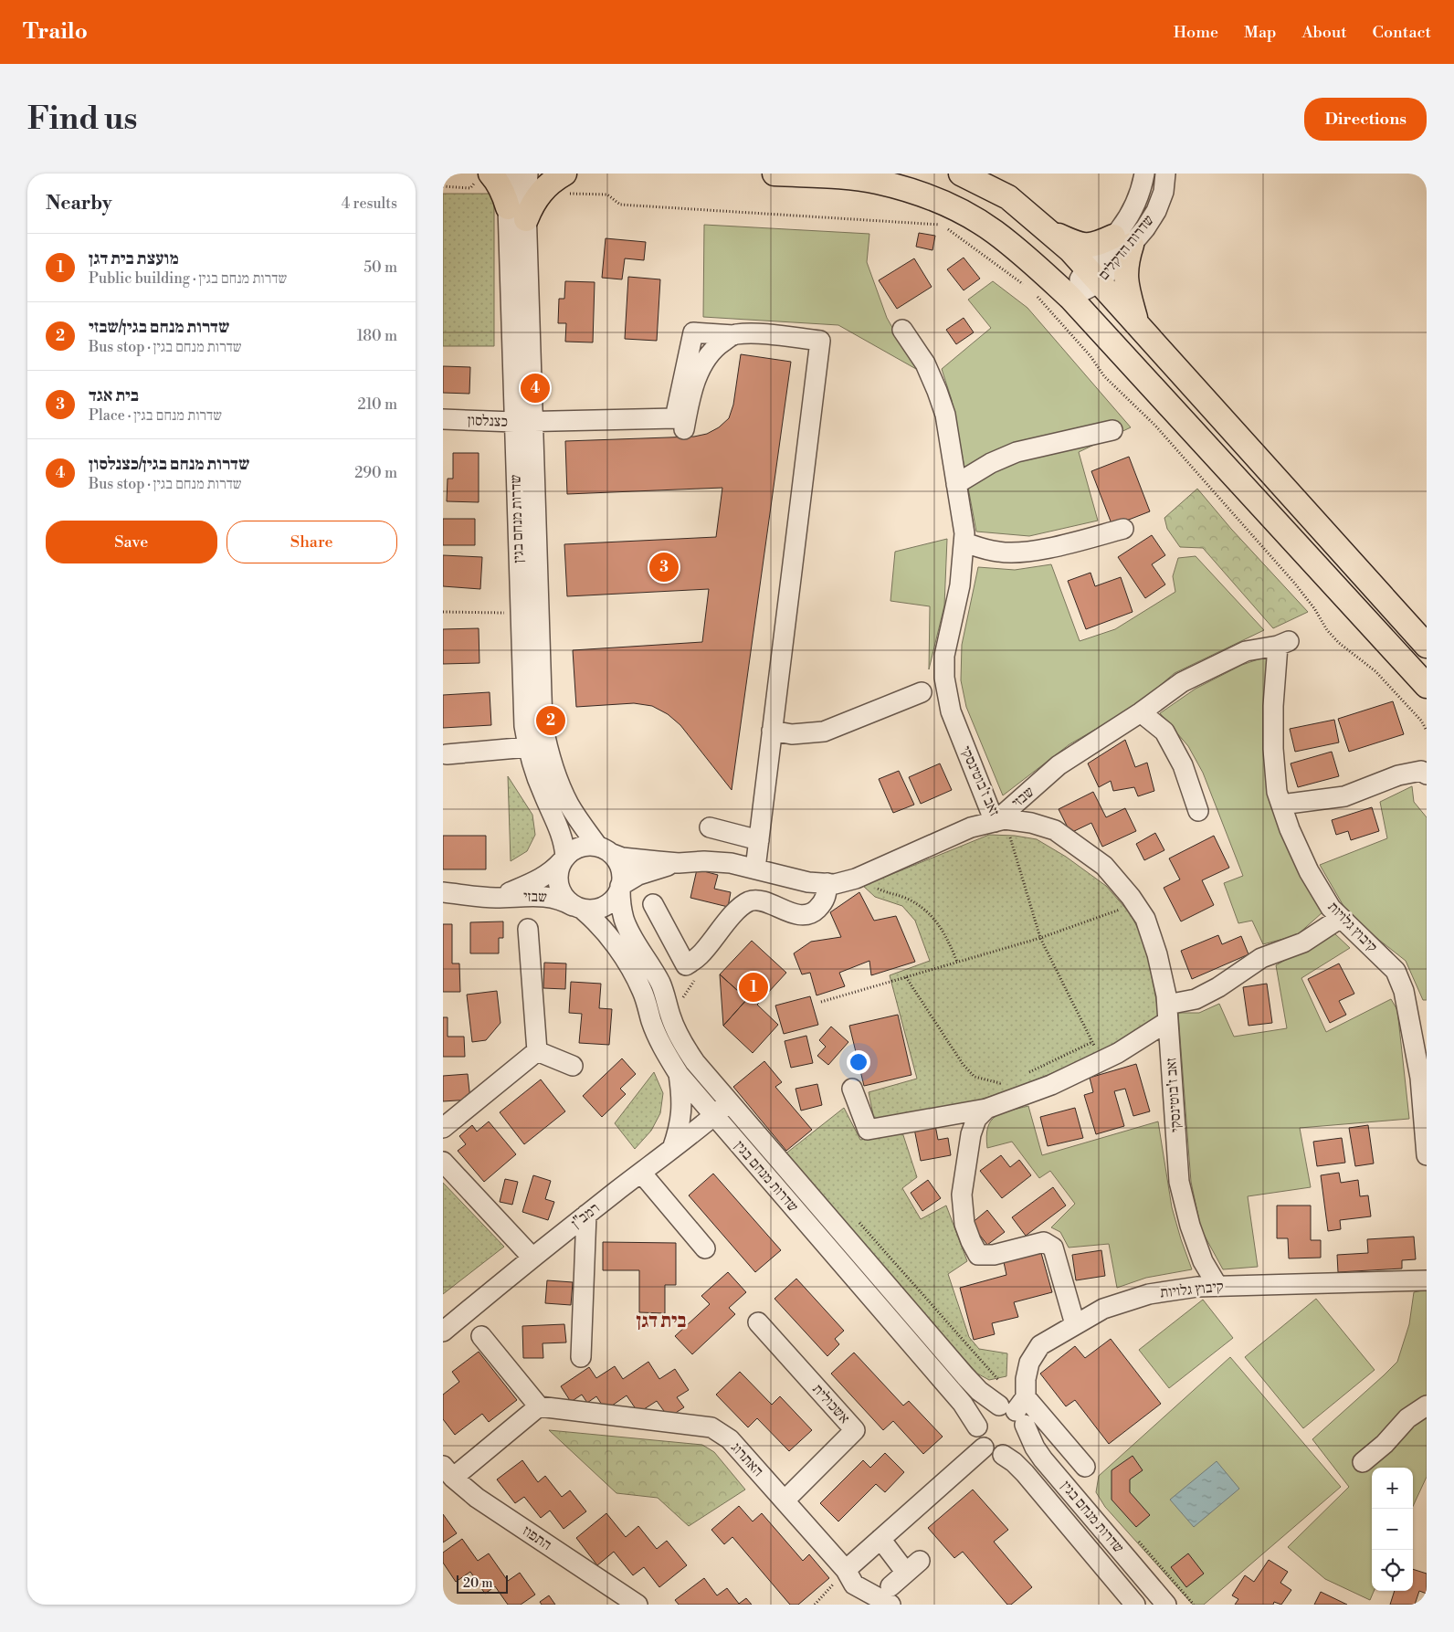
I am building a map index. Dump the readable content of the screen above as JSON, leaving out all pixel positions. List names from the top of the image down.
{
  "streets": {
    "street": [
      "שדרות הדקלים",
      "כצנלסון",
      "שדרות מנחם בגין",
      "זאב ז'בוטינסקי",
      "שבזי",
      "קיבוץ גלויות",
      "רמב\"ן",
      "אשכולית",
      "האתרוג",
      "התפוז"
    ]
  },
  "crossings": [
    ["כצנלסון", "שדרות מנחם בגין"],
    ["שדרות מנחם בגין", "שבזי"],
    ["שדרות מנחם בגין", "קיבוץ גלויות"],
    ["שדרות מנחם בגין", "רמב\"ן"],
    ["זאב ז'בוטינסקי", "שבזי"],
    ["זאב ז'בוטינסקי", "קיבוץ גלויות"],
    ["שבזי", "קיבוץ גלויות"],
    ["אשכולית", "האתרוג"]
  ],
  "districts": ["בית דגן"],
  "scale_bar": "20 m",
  "page": {
    "header": "Trailo",
    "nav": [
      "Home",
      "Map",
      "About",
      "Contact"
    ],
    "buttons": [
      "Directions",
      ["Save", "Share"]
    ],
    "title": "Find us",
    "heading": ["Nearby", "4 results"],
    "list": [
      {
        "mark": "1",
        "name": "מועצת בית דגן",
        "note": "Public building · שדרות מנחם בגין",
        "value": "50 m"
      },
      {
        "mark": "2",
        "name": "שדרות מנחם בגין/שבזי",
        "note": "Bus stop · שדרות מנחם בגין",
        "value": "180 m"
      },
      {
        "mark": "3",
        "name": "בית אגד",
        "note": "Place · שדרות מנחם בגין",
        "value": "210 m"
      },
      {
        "mark": "4",
        "name": "שדרות מנחם בגין/כצנלסון",
        "note": "Bus stop · שדרות מנחם בגין",
        "value": "290 m"
      }
    ],
    "pins": [
      "4",
      "3",
      "2",
      "1"
    ],
    "map_buttons": ["+", "−"],
    "scale": "20 m"
  }
}
